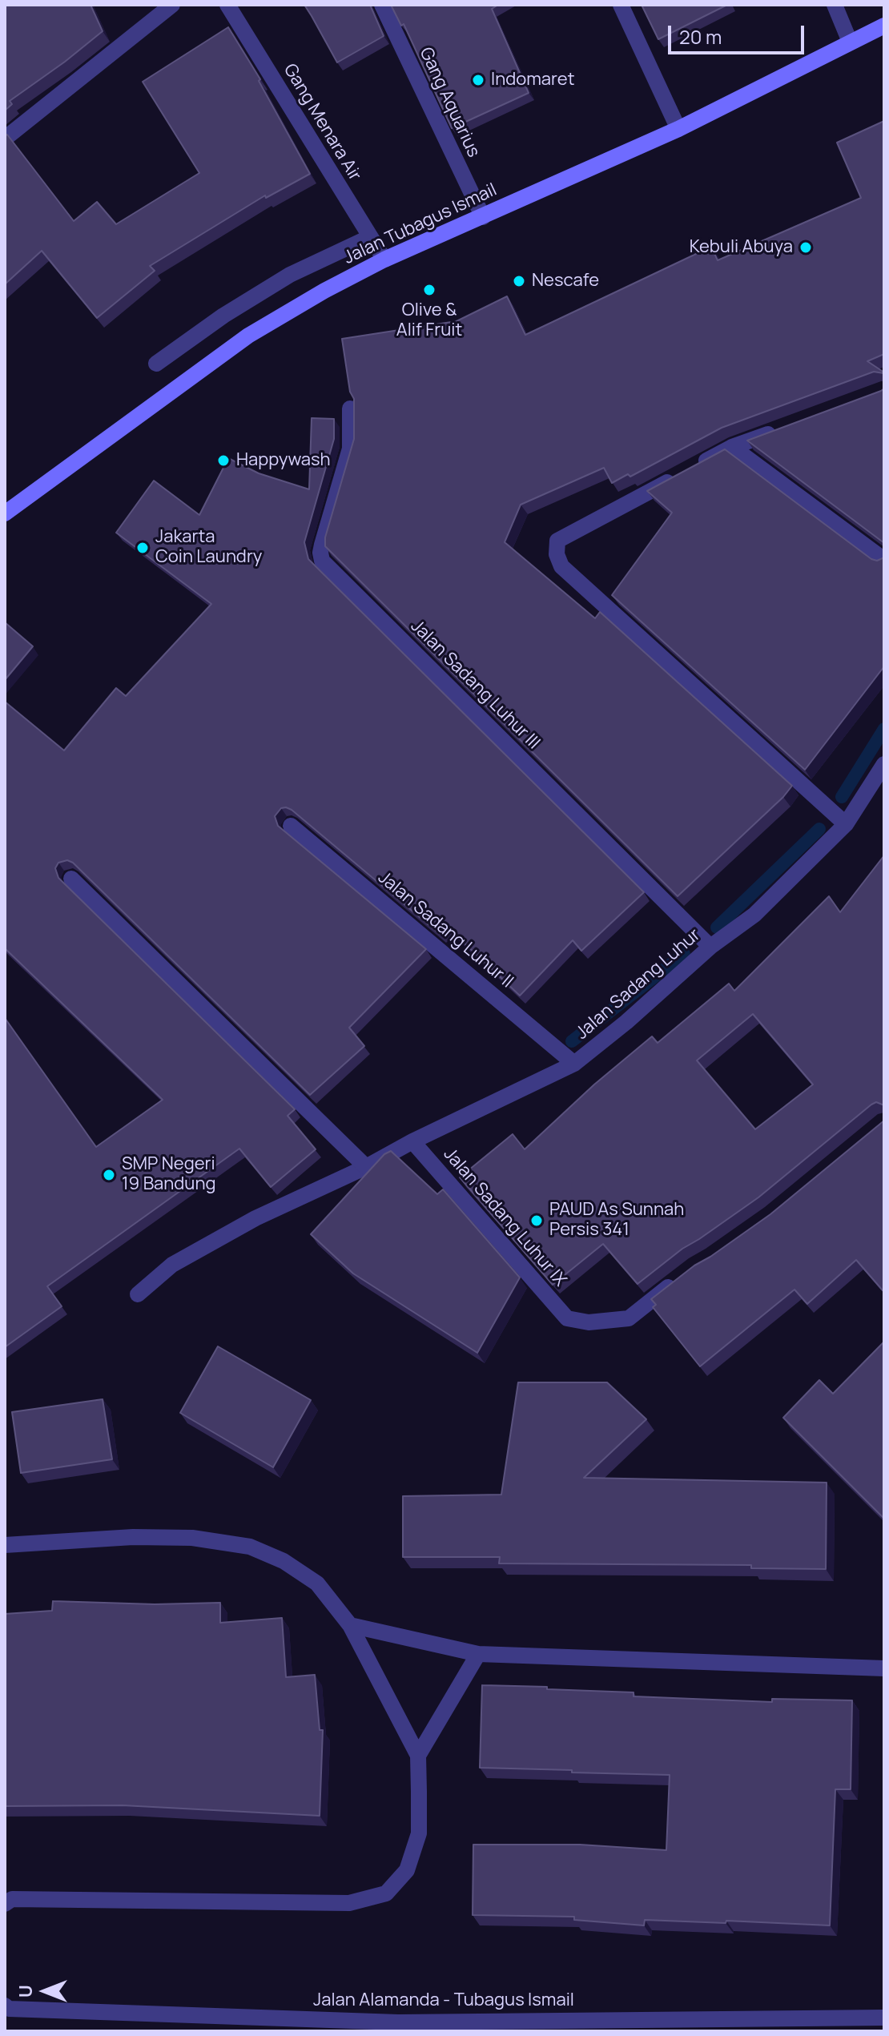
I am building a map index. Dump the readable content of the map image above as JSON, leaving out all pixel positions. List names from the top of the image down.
{
  "streets": {
    "main road": ["Jalan Tubagus Ismail"],
    "street": [
      "Gang Aquarius",
      "Gang Menara Air",
      "Jalan Sadang Luhur III",
      "Jalan Sadang Luhur II",
      "Jalan Sadang Luhur",
      "Jalan Sadang Luhur IX",
      "Jalan Alamanda - Tubagus Ismail"
    ]
  },
  "crossings": [
    ["Gang Aquarius", "Jalan Tubagus Ismail"],
    ["Gang Menara Air", "Jalan Tubagus Ismail"],
    ["Jalan Sadang Luhur III", "Jalan Sadang Luhur"],
    ["Jalan Sadang Luhur II", "Jalan Sadang Luhur"],
    ["Jalan Sadang Luhur", "Jalan Sadang Luhur IX"]
  ],
  "places": [
    "Indomaret",
    "Kebuli Abuya",
    "Nescafe",
    "Olive & Alif Fruit",
    "Happywash",
    "Jakarta Coin Laundry",
    "SMP Negeri 19 Bandung",
    "PAUD As Sunnah Persis 341"
  ],
  "scale_bar": "20 m",
  "north": "left"
}
